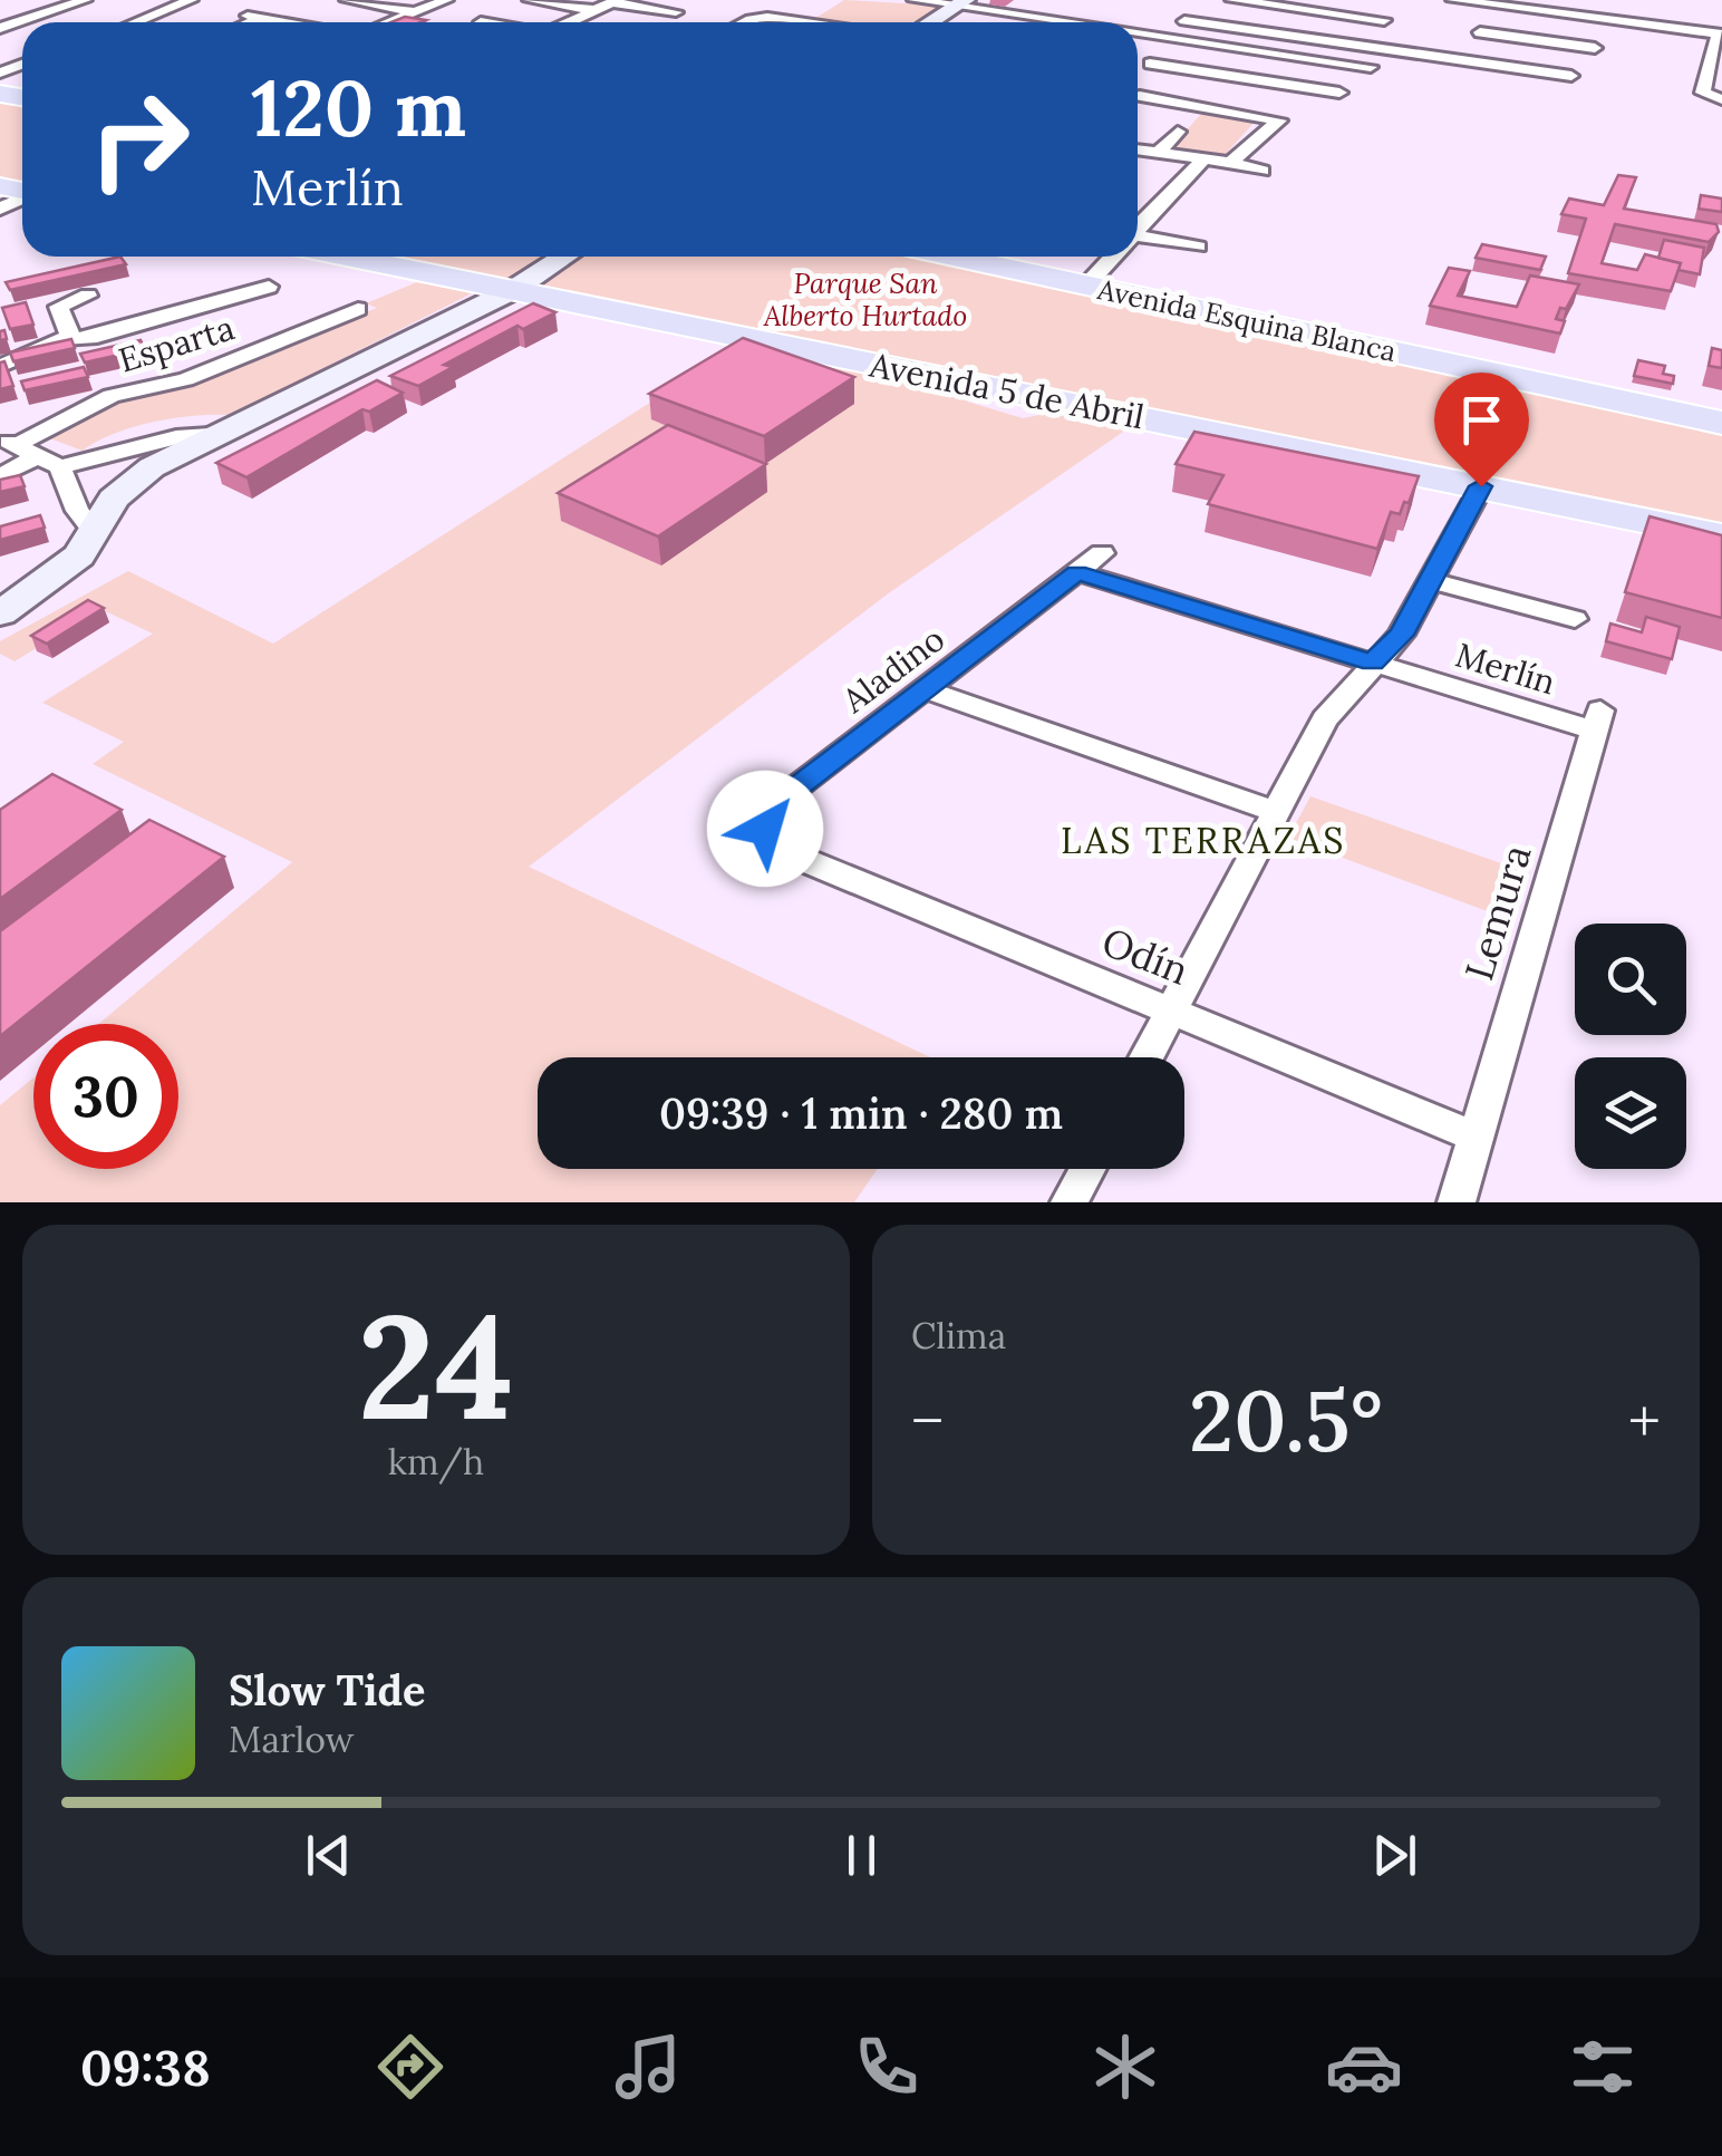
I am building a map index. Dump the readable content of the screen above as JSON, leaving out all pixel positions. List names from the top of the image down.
{
  "streets": {
    "main road": ["Avenida Esquina Blanca", "Avenida 5 de Abril"],
    "street": [
      "Esparta",
      "Merlín",
      "Aladino",
      "Lemura",
      "Odín"
    ]
  },
  "crossings": [
    ["Merlín", "Aladino"],
    ["Merlín", "Lemura"],
    ["Aladino", "Odín"],
    ["Lemura", "Odín"]
  ],
  "districts": ["LAS TERRAZAS"],
  "parks": ["Parque San Alberto Hurtado"],
  "page": {
    "turn": ["120 m", "Merlín"],
    "limit": "30",
    "trip": "09:39 · 1 min · 280 m",
    "tile": [
      ["24", "km/h"],
      "Clima"
    ],
    "heat": ["−", "20.5°", "+"],
    "song": ["Slow Tide", "Marlow"],
    "tabs": "09:38"
  }
}
